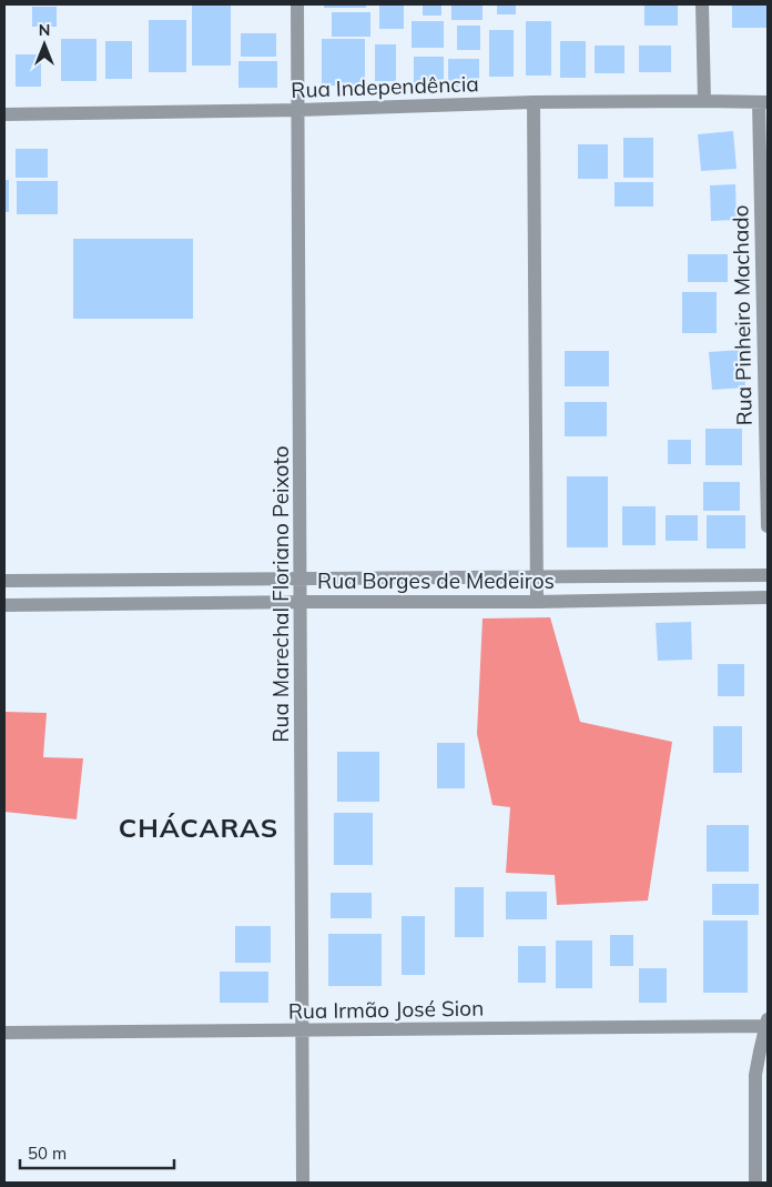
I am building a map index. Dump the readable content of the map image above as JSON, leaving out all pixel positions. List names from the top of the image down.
{
  "streets": {
    "street": [
      "Rua Independência",
      "Rua Pinheiro Machado",
      "Rua Borges de Medeiros",
      "Rua Marechal Floriano Peixoto",
      "Rua Irmão José Sion"
    ]
  },
  "crossings": [
    ["Rua Independência", "Rua Pinheiro Machado"],
    ["Rua Independência", "Rua Marechal Floriano Peixoto"],
    ["Rua Borges de Medeiros", "Rua Marechal Floriano Peixoto"],
    ["Rua Marechal Floriano Peixoto", "Rua Irmão José Sion"]
  ],
  "districts": ["CHÁCARAS"],
  "scale_bar": "50 m",
  "north": "top"
}
